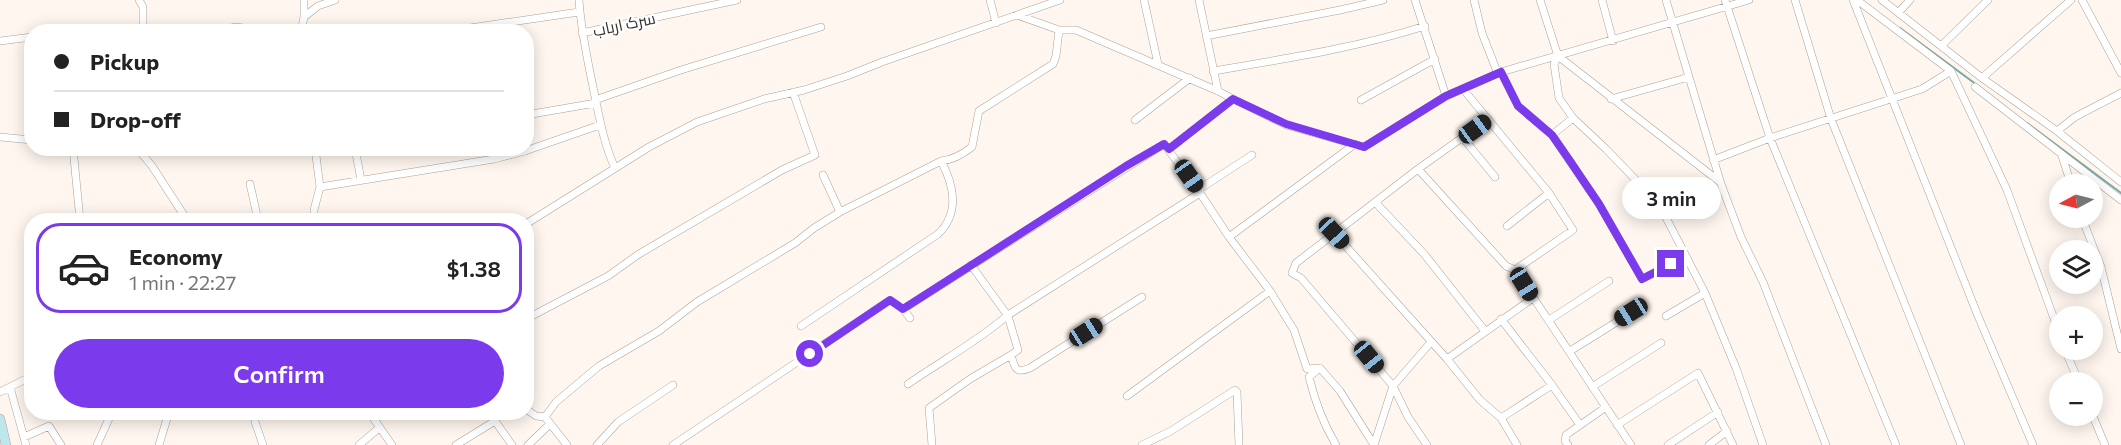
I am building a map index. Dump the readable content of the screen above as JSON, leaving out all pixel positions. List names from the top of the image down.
{
  "streets": {
    "street": ["سرک ارباب"]
  },
  "north": "left",
  "page": {
    "banner": ["Pickup", "Drop-off"],
    "map_buttons": ["+", "−"],
    "bubble": "3 min",
    "list": [
      {
        "name": "Economy",
        "note": "1 min · 22:27",
        "value": "$1.38"
      }
    ],
    "buttons": "Confirm"
  }
}
